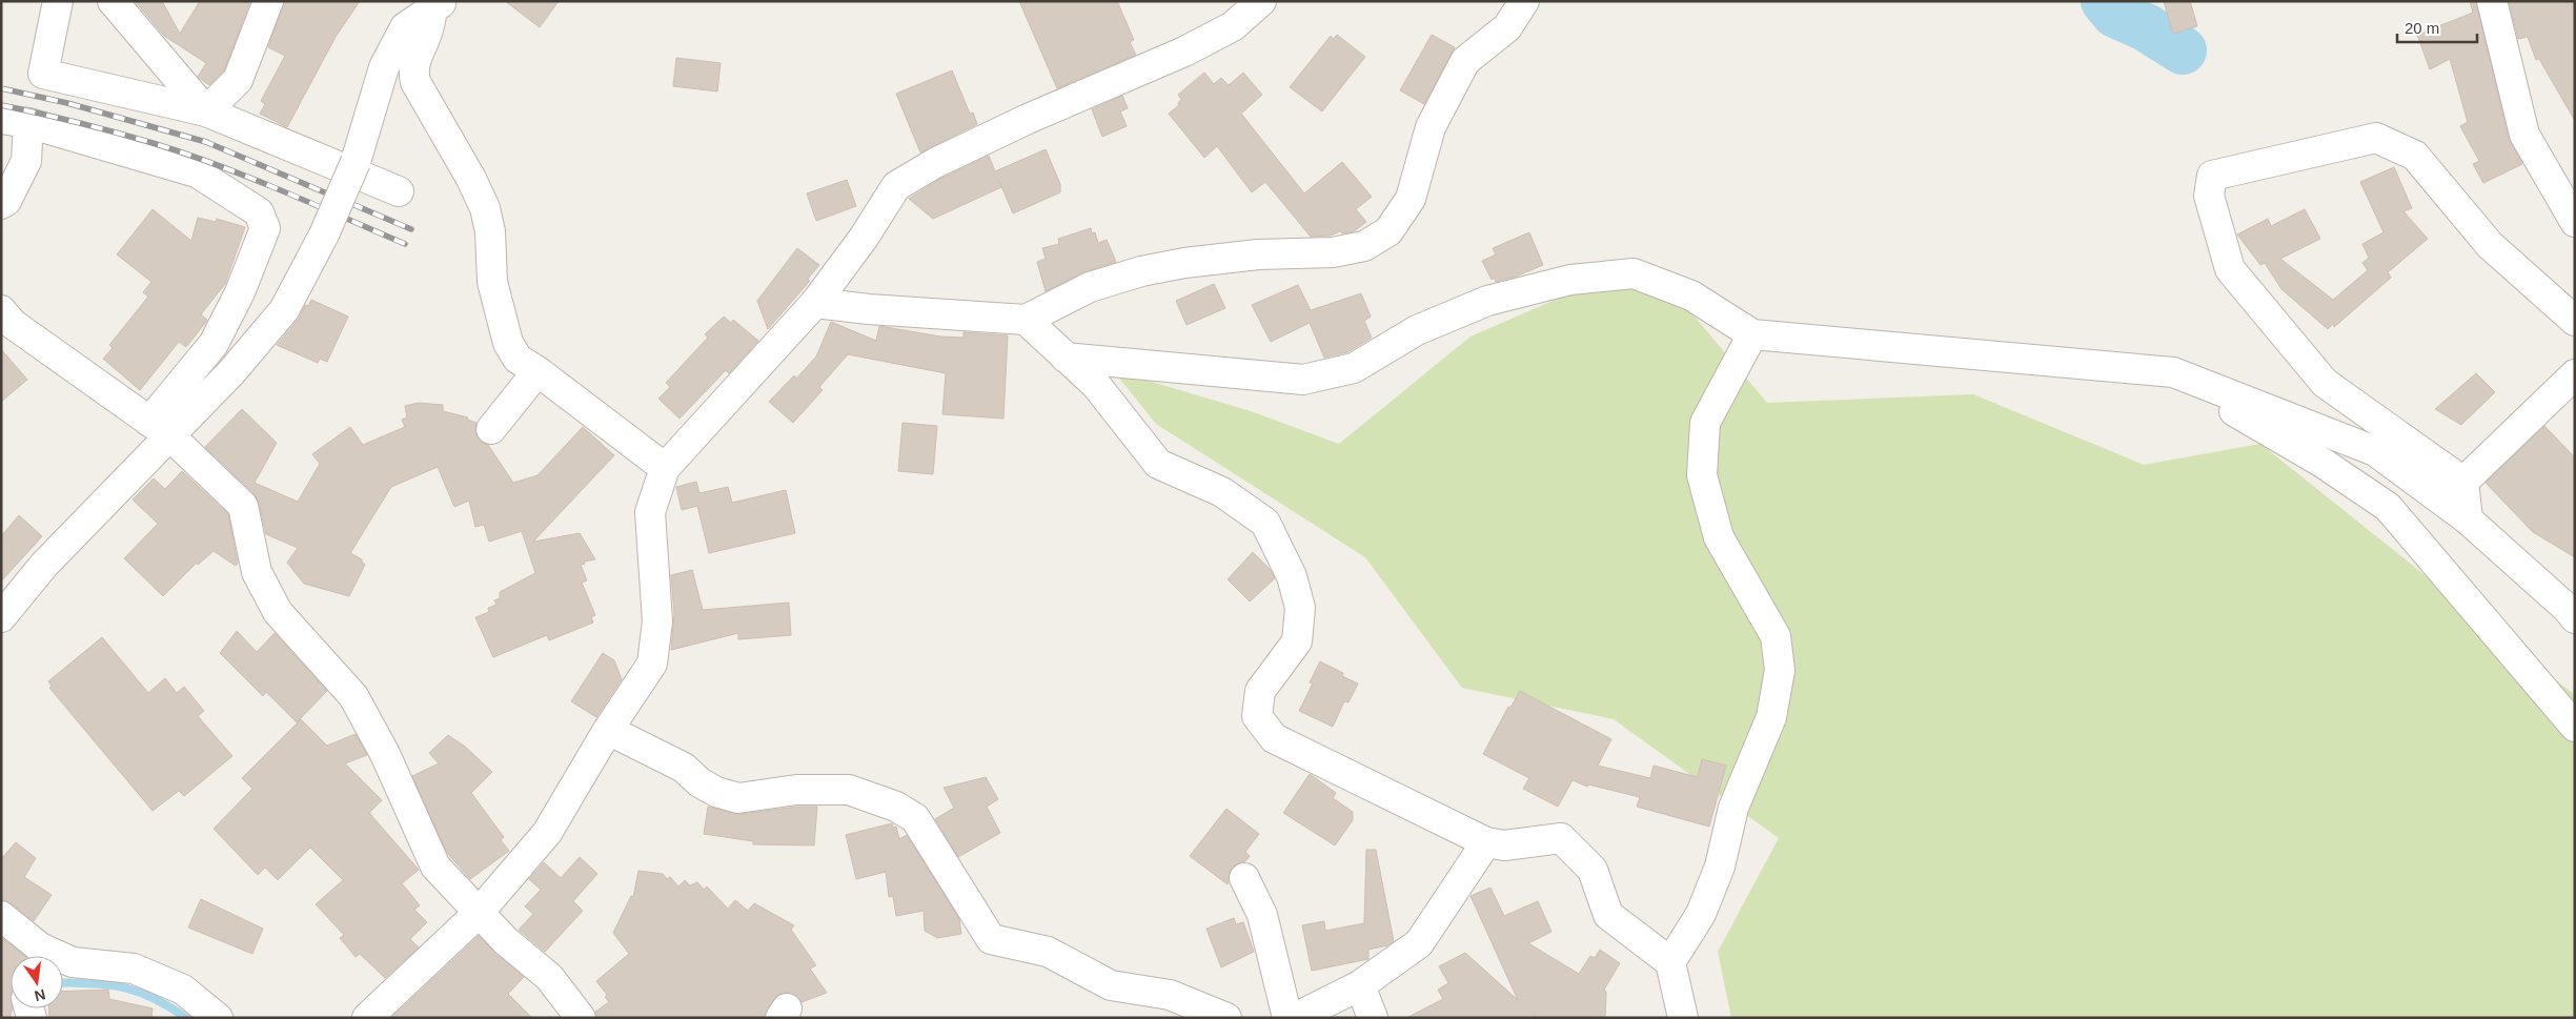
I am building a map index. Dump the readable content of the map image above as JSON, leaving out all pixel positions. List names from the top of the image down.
{
  "scale_bar": "20 m",
  "north": "bottom"
}
